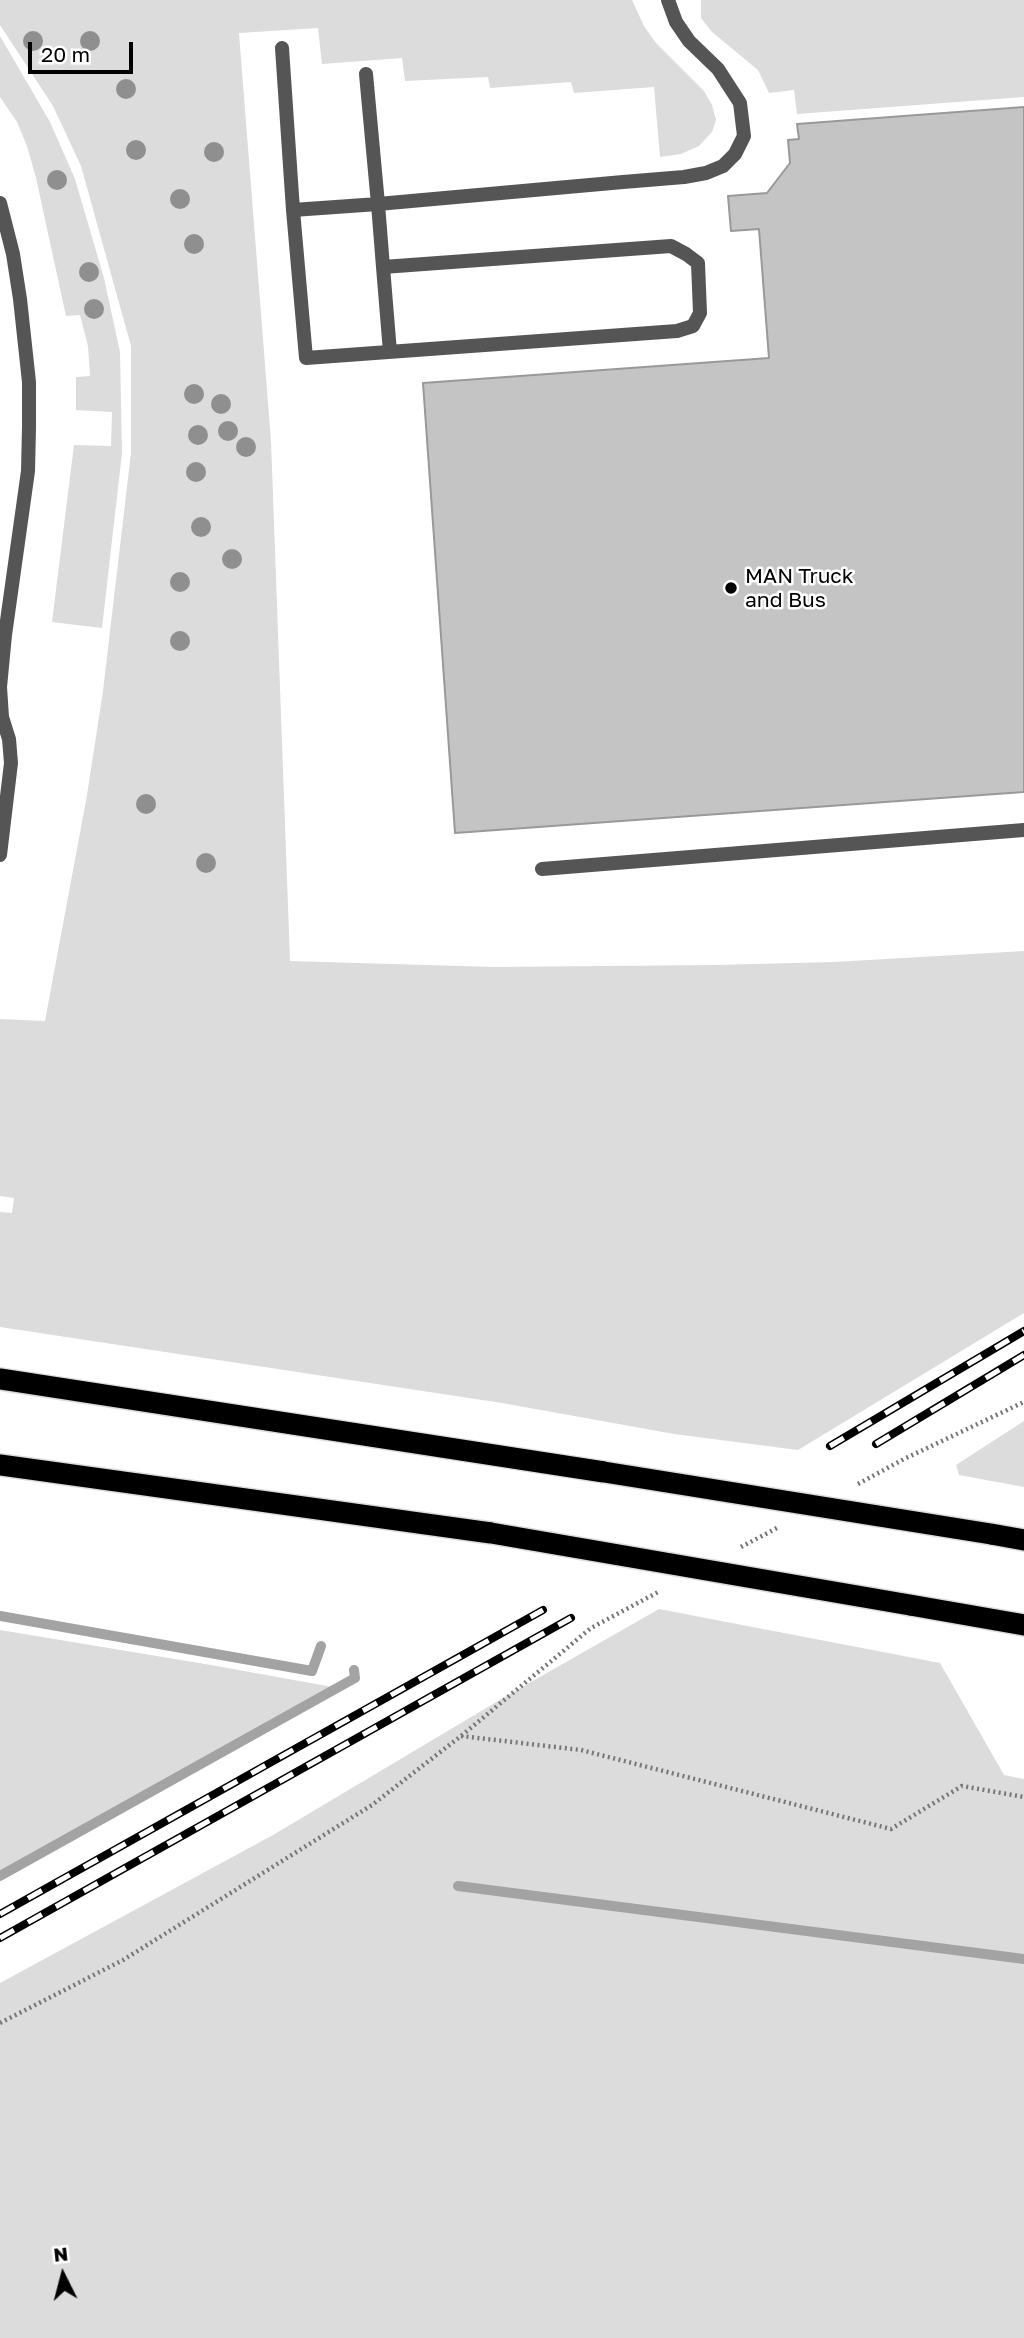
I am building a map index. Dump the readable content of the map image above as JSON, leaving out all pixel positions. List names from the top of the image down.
{
  "places": ["MAN Truck and Bus"],
  "scale_bar": "20 m",
  "north": "top"
}
